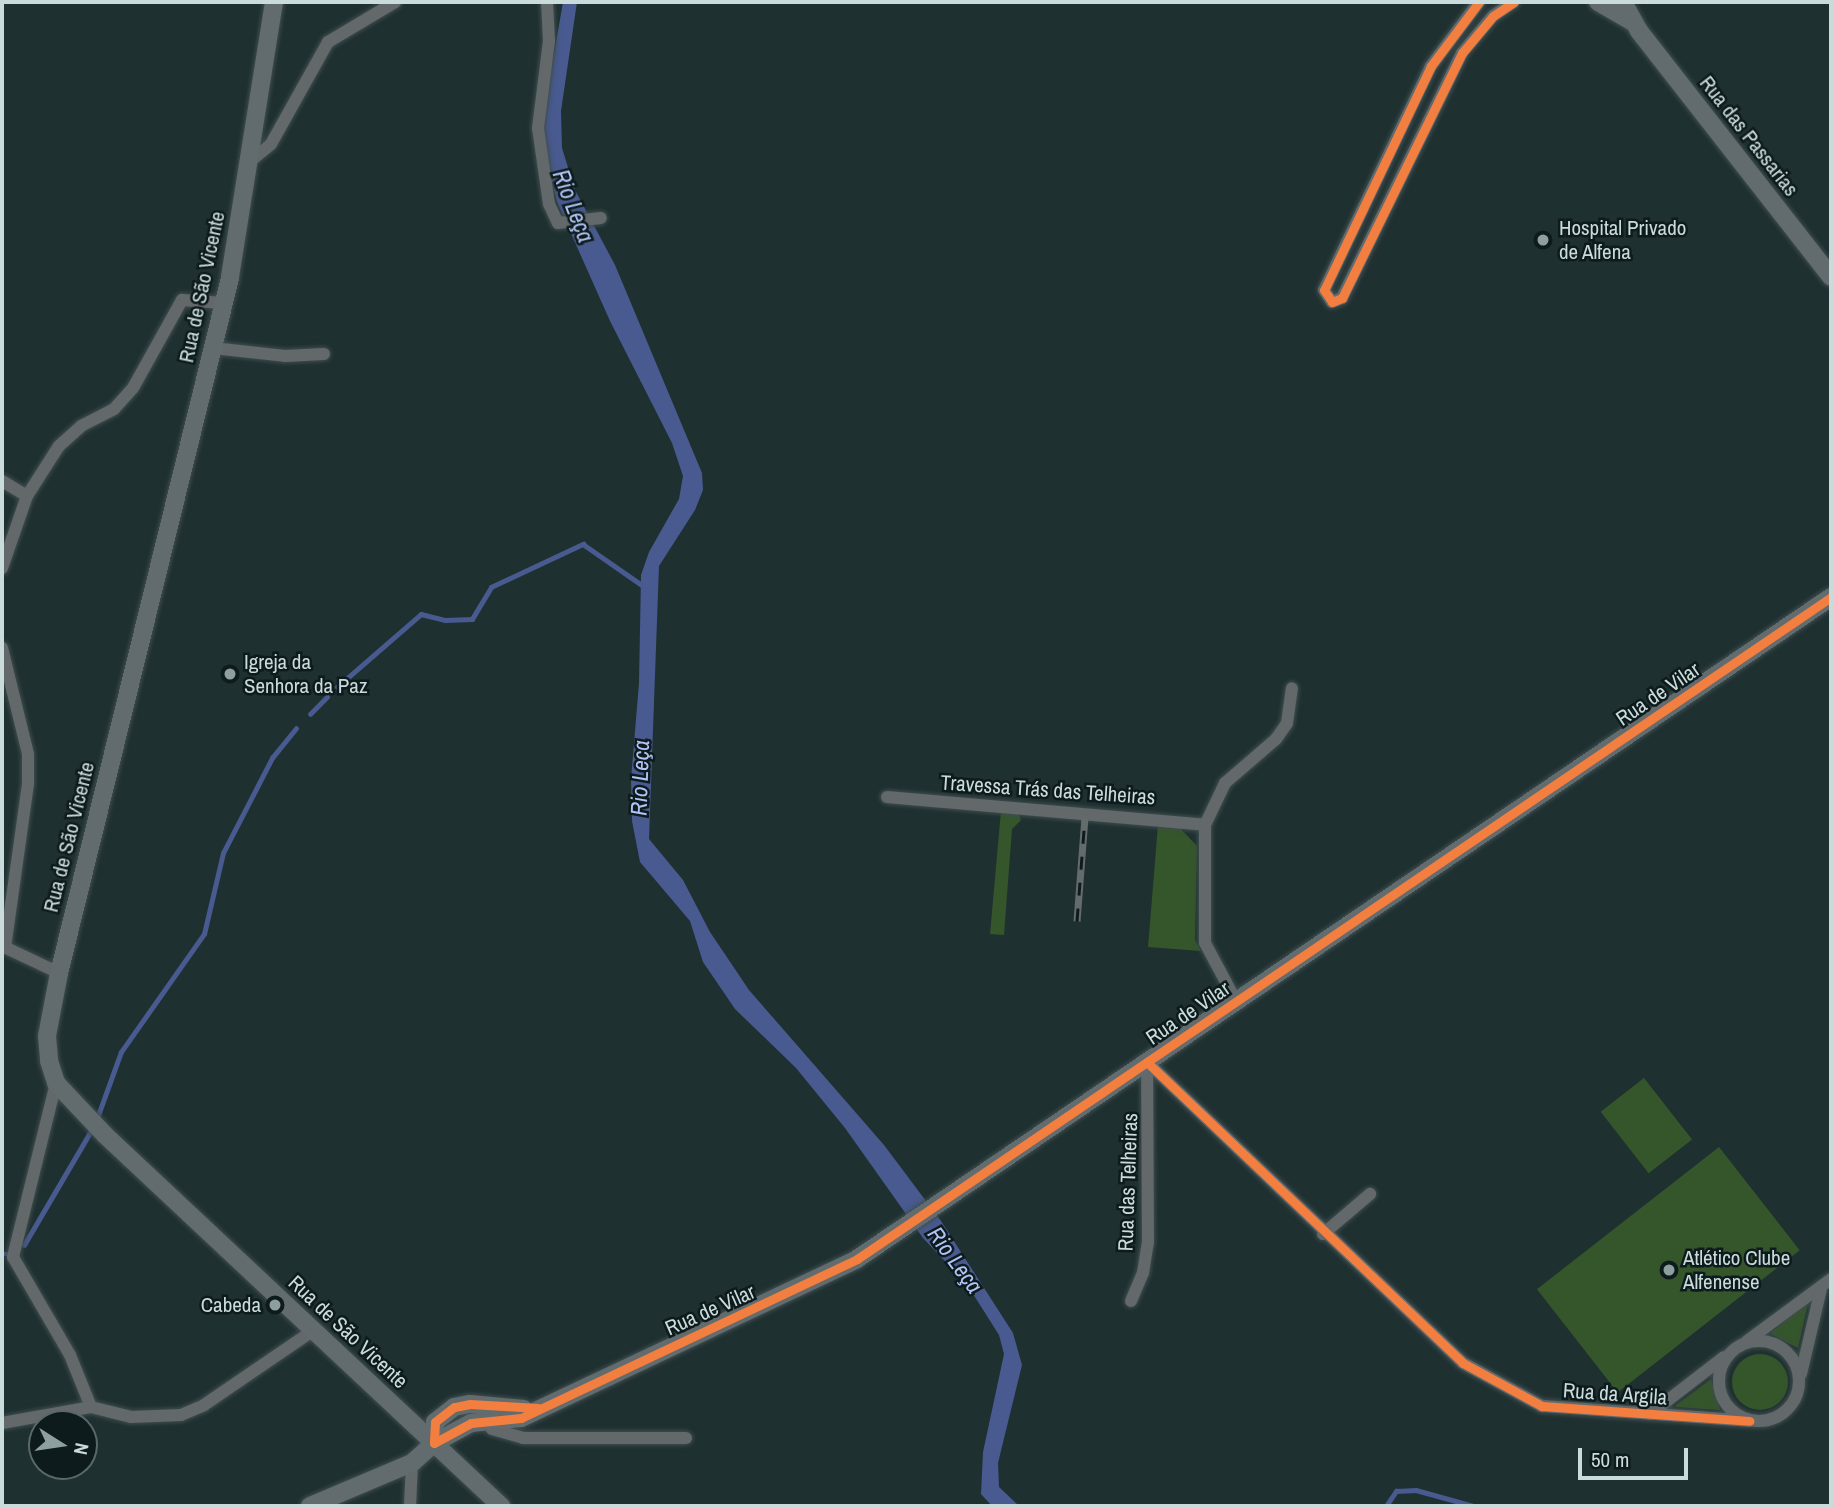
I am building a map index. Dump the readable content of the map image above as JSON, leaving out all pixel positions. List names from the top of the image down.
{
  "streets": {
    "street": [
      "Rua das Passarias",
      "Rua de São Vicente",
      "Rua de Vilar",
      "Travessa Trás das Telheiras",
      "Rua das Telheiras",
      "Rua da Argila"
    ]
  },
  "crossings": [
    ["Rua de São Vicente", "Rua de Vilar"],
    ["Rua de Vilar", "Rua das Telheiras"],
    ["Rua de Vilar", "Rua da Argila"],
    ["Rua das Telheiras", "Rua da Argila"]
  ],
  "water": ["Rio Leça"],
  "places": [
    "Hospital Privado de Alfena",
    "Igreja da Senhora da Paz",
    "Atlético Clube Alfenense",
    "Cabeda"
  ],
  "scale_bar": "50 m",
  "north": "right"
}
